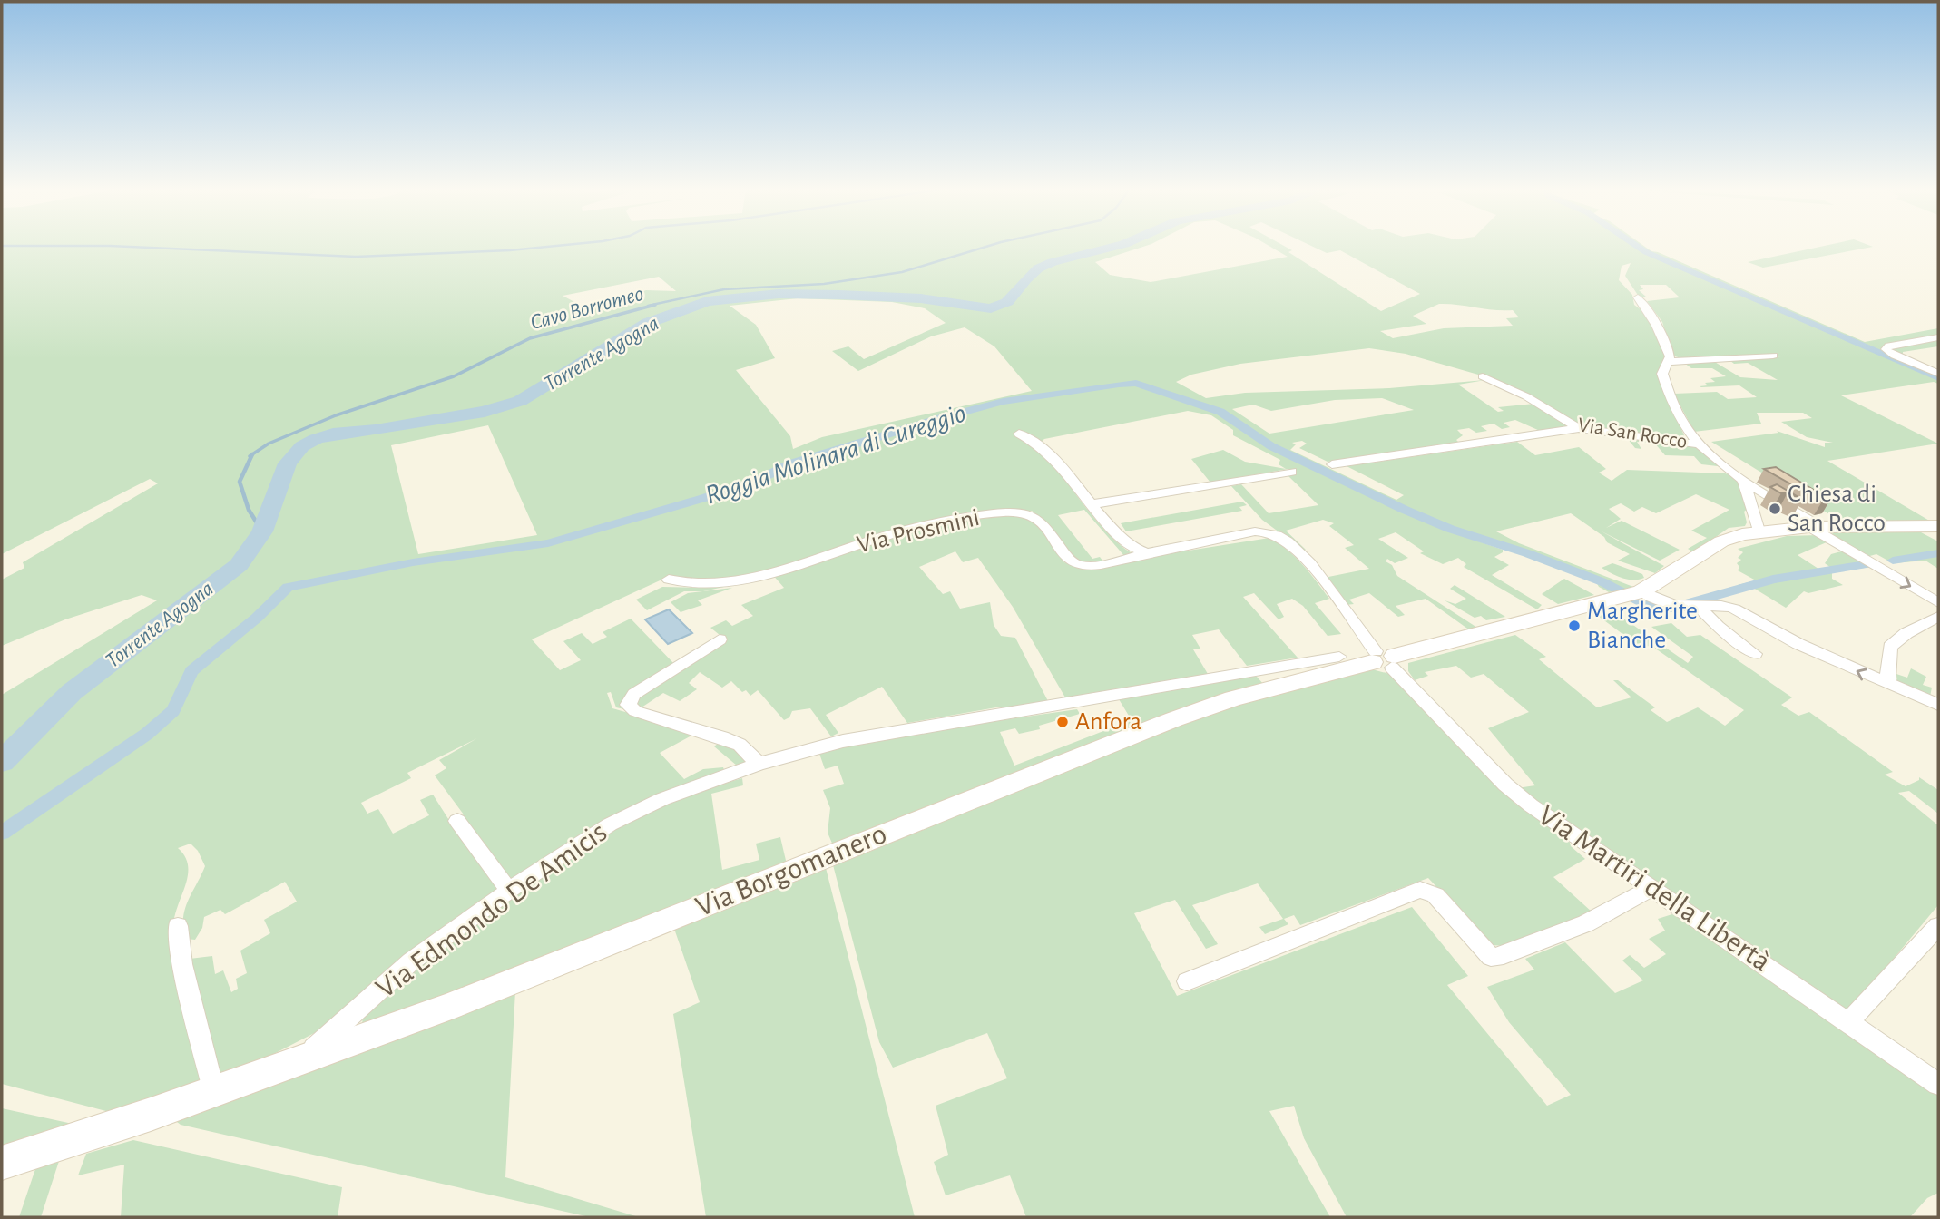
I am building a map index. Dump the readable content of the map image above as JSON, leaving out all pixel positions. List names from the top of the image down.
{
  "streets": {
    "main road": ["Via Borgomanero"],
    "street": [
      "Via San Rocco",
      "Via Prosmini",
      "Via Martiri della Libertà",
      "Via Edmondo De Amicis"
    ]
  },
  "crossings": [
    ["Via San Rocco", "Via Borgomanero"],
    ["Via Prosmini", "Via Borgomanero"],
    ["Via Prosmini", "Via Martiri della Libertà"],
    ["Via Borgomanero", "Via Martiri della Libertà"],
    ["Via Borgomanero", "Via Edmondo De Amicis"]
  ],
  "water": ["Cavo Borromeo", "Torrente Agogna", "Roggia Molinara di Cureggio"],
  "places": ["Chiesa di San Rocco", "Margherite Bianche", "Anfora"]
}
